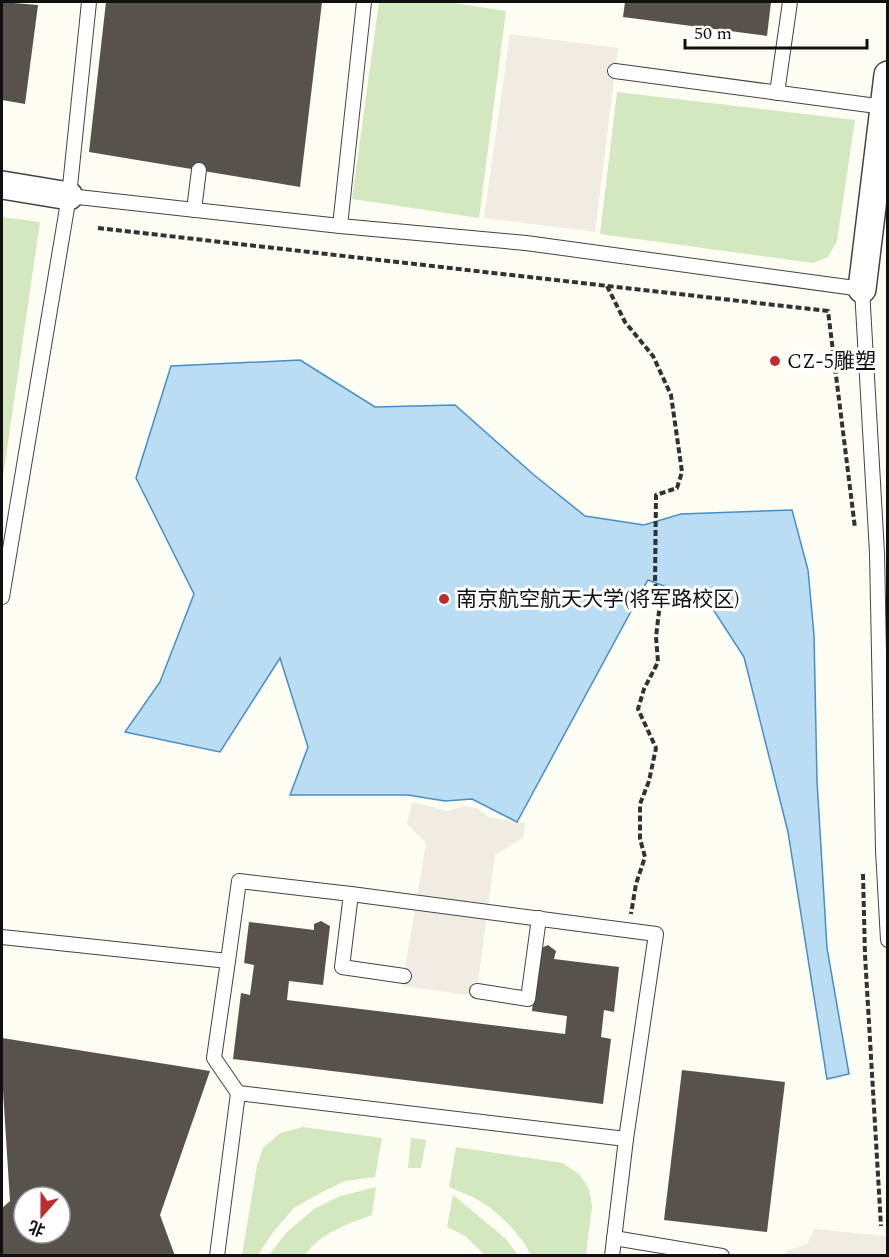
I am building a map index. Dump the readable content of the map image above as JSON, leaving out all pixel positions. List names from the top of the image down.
{
  "places": ["CZ-5雕塑", "南京航空航天大学(将军路校区)"],
  "scale_bar": "50 m",
  "north": "bottom"
}
